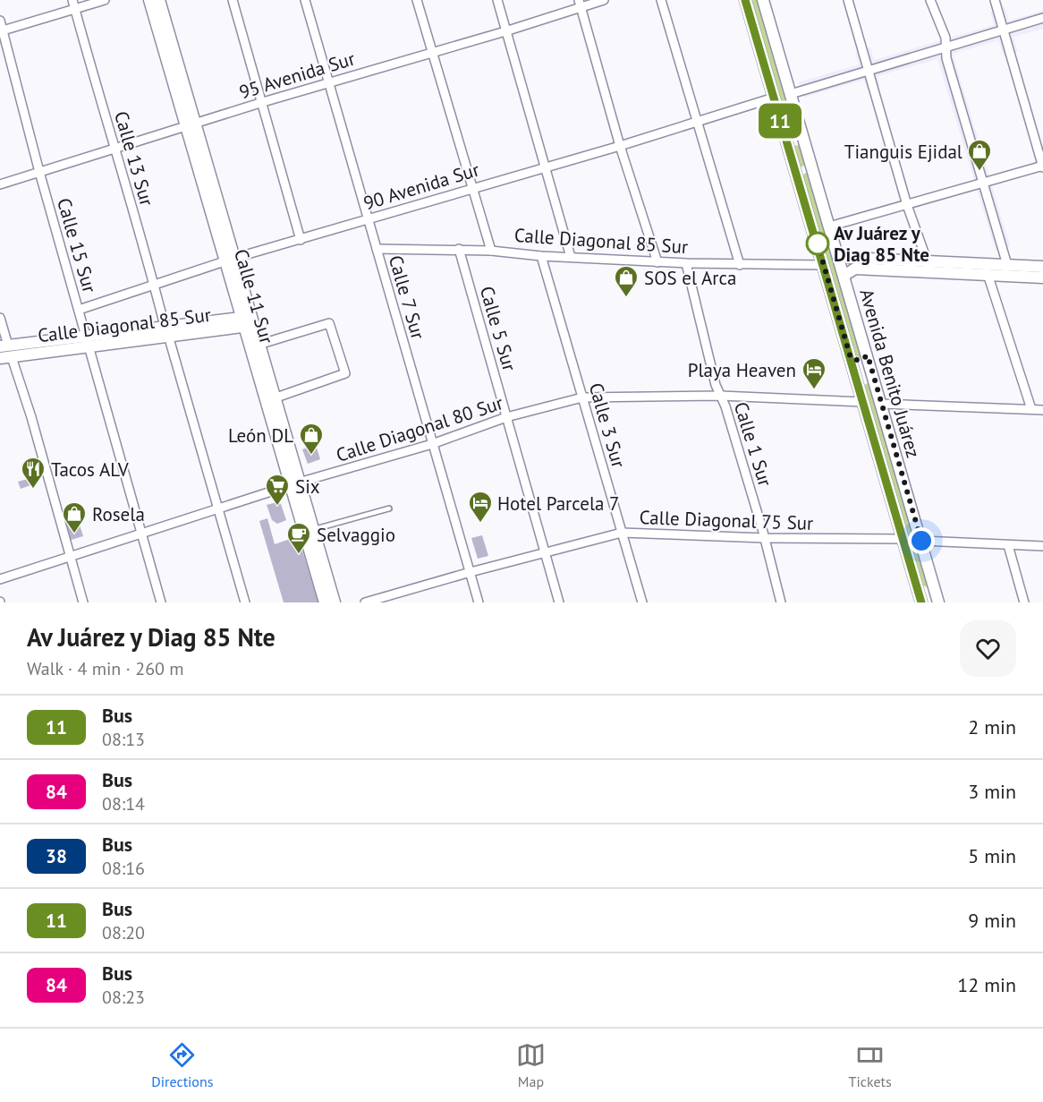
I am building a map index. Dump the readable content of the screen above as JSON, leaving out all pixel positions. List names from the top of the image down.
{
  "streets": {
    "main road": ["Calle Diagonal 85 Sur", "Calle 11 Sur", "Avenida Benito Juárez"],
    "street": [
      "95 Avenida Sur",
      "Calle 13 Sur",
      "90 Avenida Sur",
      "Calle 15 Sur",
      "Calle 7 Sur",
      "Calle 5 Sur",
      "Calle 3 Sur",
      "Calle Diagonal 80 Sur",
      "Calle 1 Sur",
      "Calle Diagonal 75 Sur"
    ]
  },
  "crossings": [
    ["95 Avenida Sur", "Calle 13 Sur"],
    ["95 Avenida Sur", "Calle 15 Sur"],
    ["95 Avenida Sur", "Calle 11 Sur"],
    ["95 Avenida Sur", "Calle 7 Sur"],
    ["Calle 13 Sur", "90 Avenida Sur"],
    ["Calle 13 Sur", "Calle Diagonal 85 Sur"],
    ["90 Avenida Sur", "Calle 15 Sur"],
    ["90 Avenida Sur", "Calle 11 Sur"],
    ["90 Avenida Sur", "Calle 7 Sur"],
    ["90 Avenida Sur", "Avenida Benito Juárez"],
    ["Calle Diagonal 85 Sur", "Calle 15 Sur"],
    ["Calle Diagonal 85 Sur", "Calle 11 Sur"],
    ["Calle Diagonal 85 Sur", "Calle 7 Sur"],
    ["Calle Diagonal 85 Sur", "Calle 5 Sur"],
    ["Calle Diagonal 85 Sur", "Avenida Benito Juárez"],
    ["Calle Diagonal 85 Sur", "Calle 3 Sur"],
    ["Calle Diagonal 85 Sur", "Calle 1 Sur"],
    ["Calle 15 Sur", "Calle Diagonal 80 Sur"],
    ["Calle 11 Sur", "Calle Diagonal 80 Sur"],
    ["Calle 7 Sur", "Calle Diagonal 80 Sur"],
    ["Calle 7 Sur", "Calle Diagonal 75 Sur"],
    ["Calle 5 Sur", "Calle Diagonal 80 Sur"],
    ["Calle 5 Sur", "Calle Diagonal 75 Sur"],
    ["Avenida Benito Juárez", "Calle Diagonal 80 Sur"],
    ["Avenida Benito Juárez", "Calle Diagonal 75 Sur"],
    ["Calle 3 Sur", "Calle Diagonal 80 Sur"],
    ["Calle 3 Sur", "Calle Diagonal 75 Sur"],
    ["Calle Diagonal 80 Sur", "Calle 1 Sur"],
    ["Calle 1 Sur", "Calle Diagonal 75 Sur"]
  ],
  "places": {
    "shop": [
      "Tianguis Ejidal",
      "SOS el Arca",
      "León DL",
      "Rosela"
    ],
    "other": ["Av Juárez y Diag 85 Nte"],
    "hotel": ["Playa Heaven", "Hotel Parcela 7"],
    "restaurant": ["Tacos ALV"],
    "supermarket": ["Six"],
    "cafe": ["Selvaggio"]
  },
  "lines": ["bus line 11"],
  "page": {
    "on_map": "11",
    "heading": ["Av Juárez y Diag 85 Nte", "Walk · 4 min · 260 m"],
    "list": [
      {
        "mark": "11",
        "name": "Bus",
        "note": "08:13",
        "value": "2 min"
      },
      {
        "mark": "84",
        "name": "Bus",
        "note": "08:14",
        "value": "3 min"
      },
      {
        "mark": "38",
        "name": "Bus",
        "note": "08:16",
        "value": "5 min"
      },
      {
        "mark": "11",
        "name": "Bus",
        "note": "08:20",
        "value": "9 min"
      },
      {
        "mark": "84",
        "name": "Bus",
        "note": "08:23",
        "value": "12 min"
      }
    ],
    "tabs": ["Directions", "Map", "Tickets"]
  }
}
